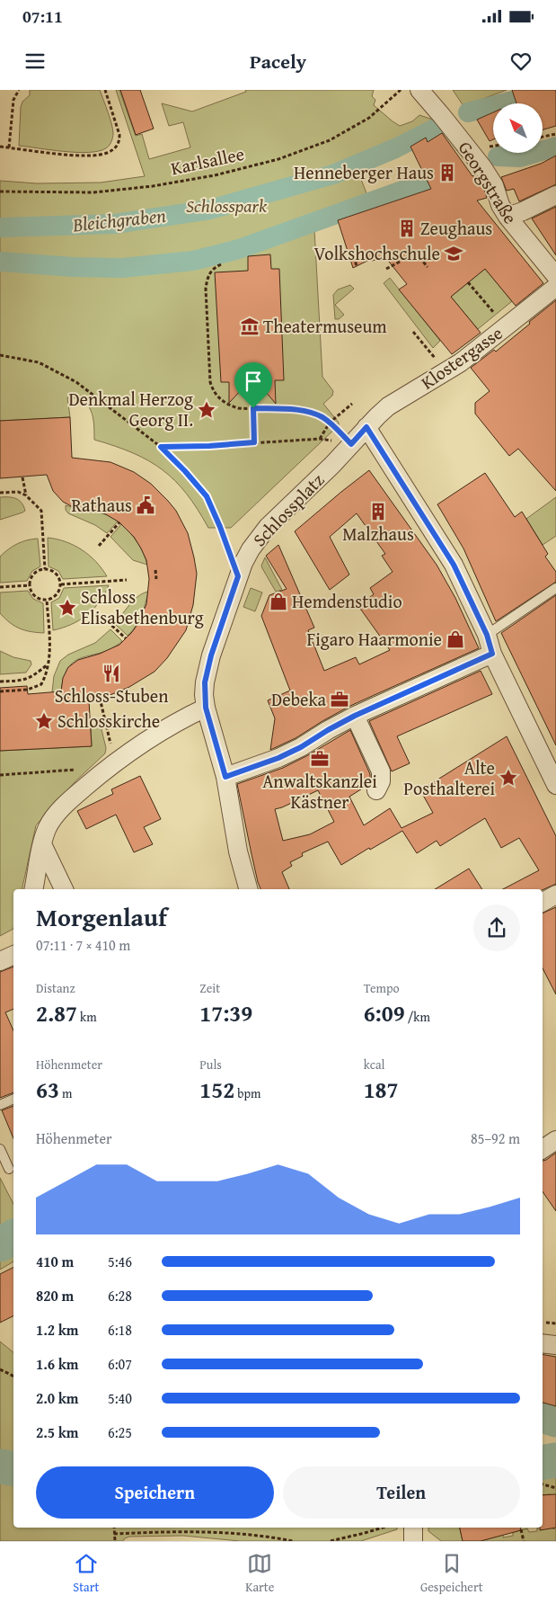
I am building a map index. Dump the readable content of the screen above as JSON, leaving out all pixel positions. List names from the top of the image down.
{
  "streets": {
    "street": ["Georgstraße", "Klostergasse", "Schlossplatz"],
    "path": ["Karlsallee"]
  },
  "crossings": [
    ["Klostergasse", "Schlossplatz"]
  ],
  "water": ["Bleichgraben"],
  "parks": ["Schlosspark"],
  "places": {
    "building": ["Henneberger Haus", "Zeughaus", "Malzhaus"],
    "school or university": ["Volkshochschule"],
    "museum": ["Theatermuseum"],
    "place": [
      "Denkmal Herzog Georg II.",
      "Schloss Elisabethenburg",
      "Schlosskirche",
      "Alte Posthalterei"
    ],
    "public building": ["Rathaus"],
    "shop": ["Hemdenstudio", "Figaro Haarmonie"],
    "restaurant": ["Schloss-Stuben"],
    "office": ["Debeka", "Anwaltskanzlei Kästner"]
  },
  "north": "top left",
  "page": {
    "status": "07:11",
    "header": "Pacely",
    "heading": ["Morgenlauf", "07:11 · 7 × 410 m"],
    "stats": [
      ["Distanz", "2.87 km"],
      ["Zeit", "17:39"],
      ["Tempo", "6:09 /km"],
      ["Höhenmeter", "63 m"],
      ["Puls", "152 bpm"],
      ["kcal", "187"]
    ],
    "chart": ["Höhenmeter", "85–92 m"],
    "list": [
      {
        "name": "410 m",
        "note": "5:46"
      },
      {
        "name": "820 m",
        "note": "6:28"
      },
      {
        "name": "1.2 km",
        "note": "6:18"
      },
      {
        "name": "1.6 km",
        "note": "6:07"
      },
      {
        "name": "2.0 km",
        "note": "5:40"
      },
      {
        "name": "2.5 km",
        "note": "6:25"
      }
    ],
    "buttons": ["Speichern", "Teilen"],
    "tabs": ["Start", "Karte", "Gespeichert"]
  }
}
